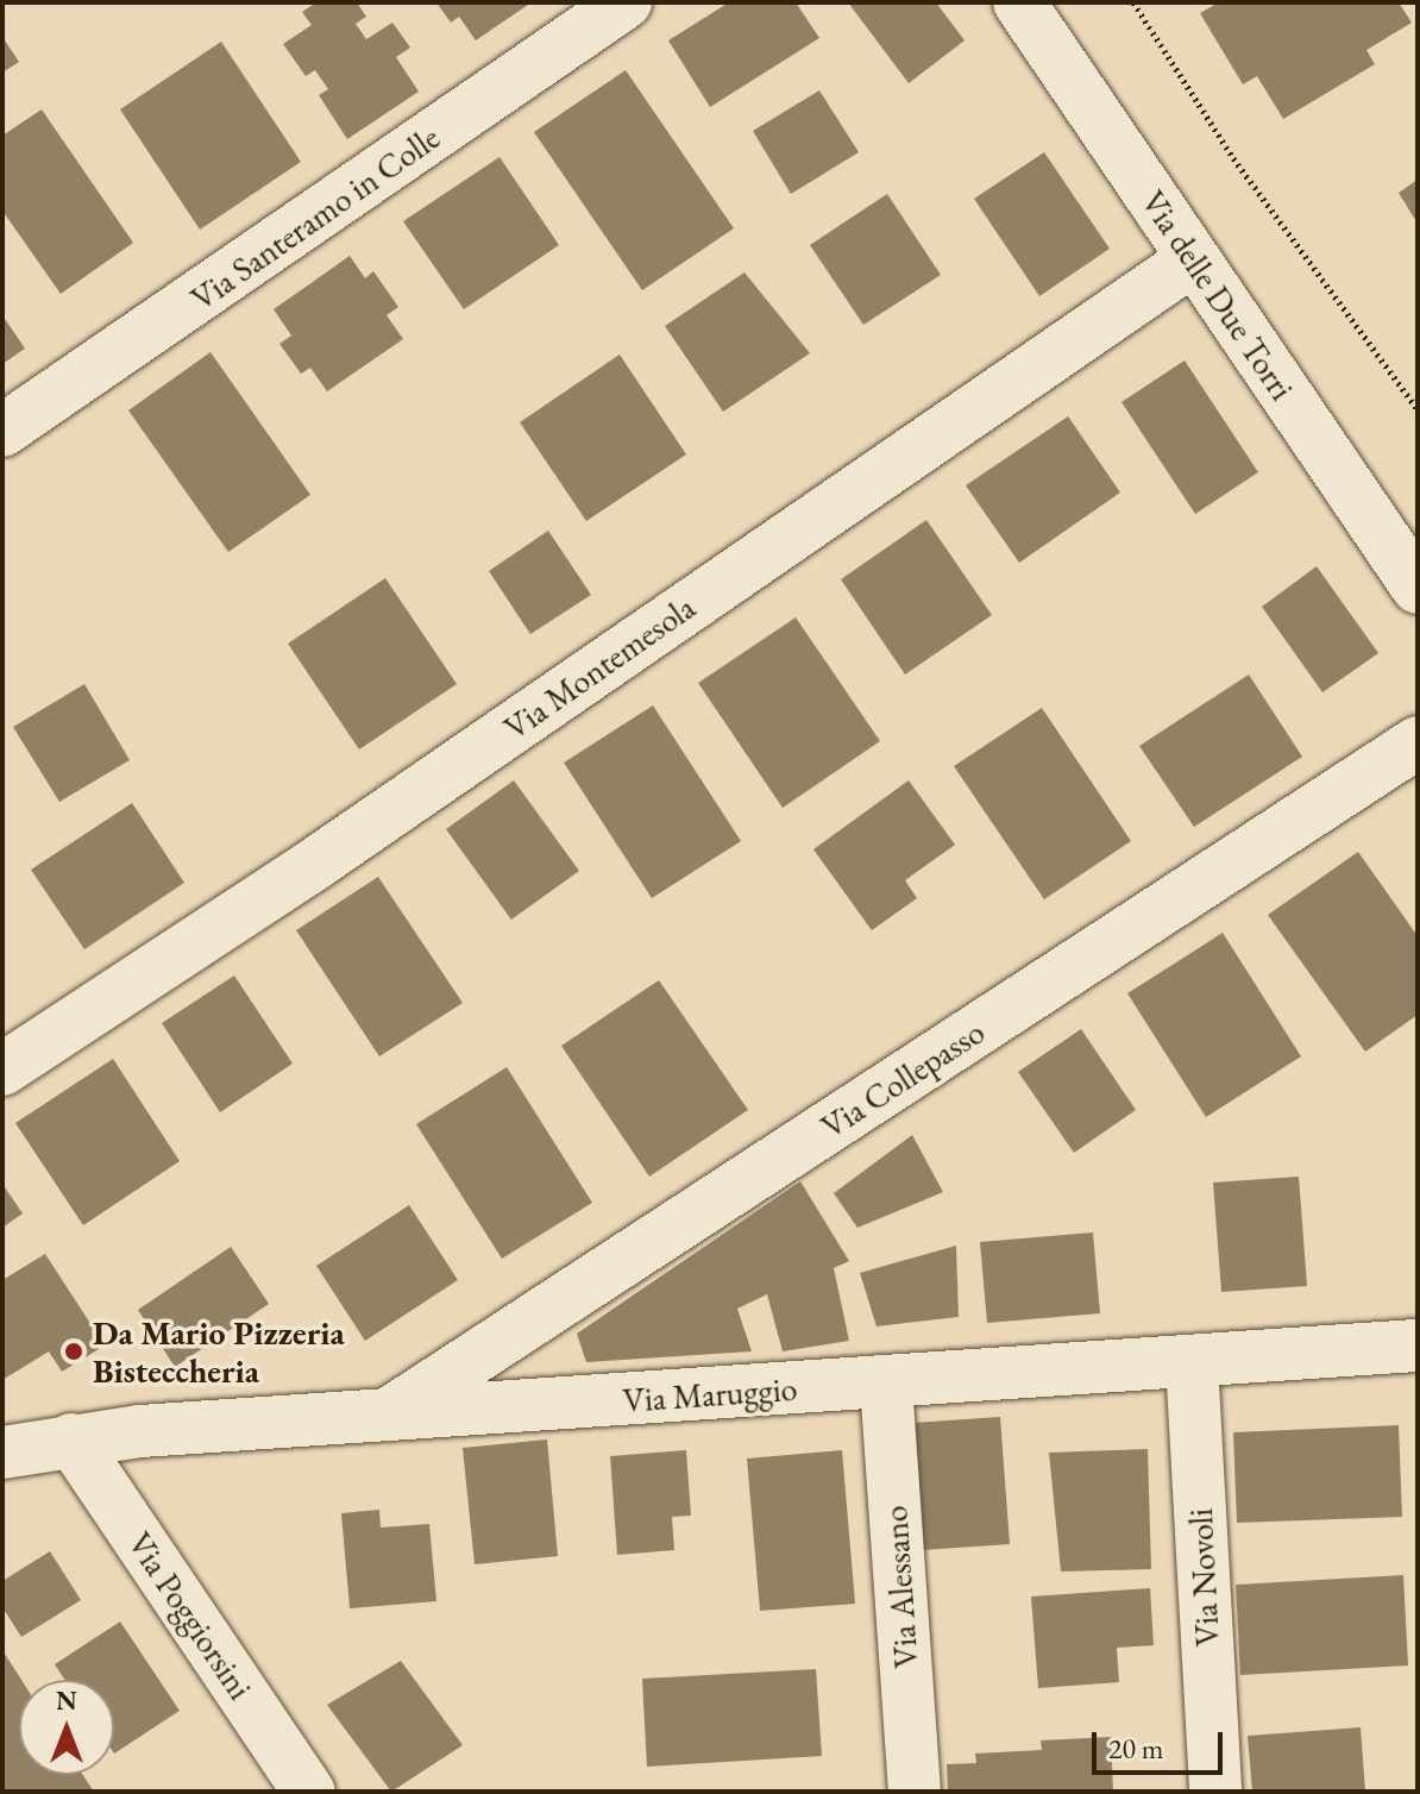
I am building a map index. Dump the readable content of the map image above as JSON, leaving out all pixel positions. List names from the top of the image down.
{
  "streets": {
    "street": [
      "Via Santeramo in Colle",
      "Via delle Due Torri",
      "Via Montemesola",
      "Via Collepasso",
      "Via Maruggio",
      "Via Novoli",
      "Via Alessano",
      "Via Poggiorsini"
    ]
  },
  "crossings": [
    ["Via delle Due Torri", "Via Montemesola"],
    ["Via Collepasso", "Via Maruggio"],
    ["Via Maruggio", "Via Novoli"],
    ["Via Maruggio", "Via Alessano"],
    ["Via Maruggio", "Via Poggiorsini"]
  ],
  "places": ["Da Mario Pizzeria Bisteccheria"],
  "scale_bar": "20 m",
  "north": "top"
}
